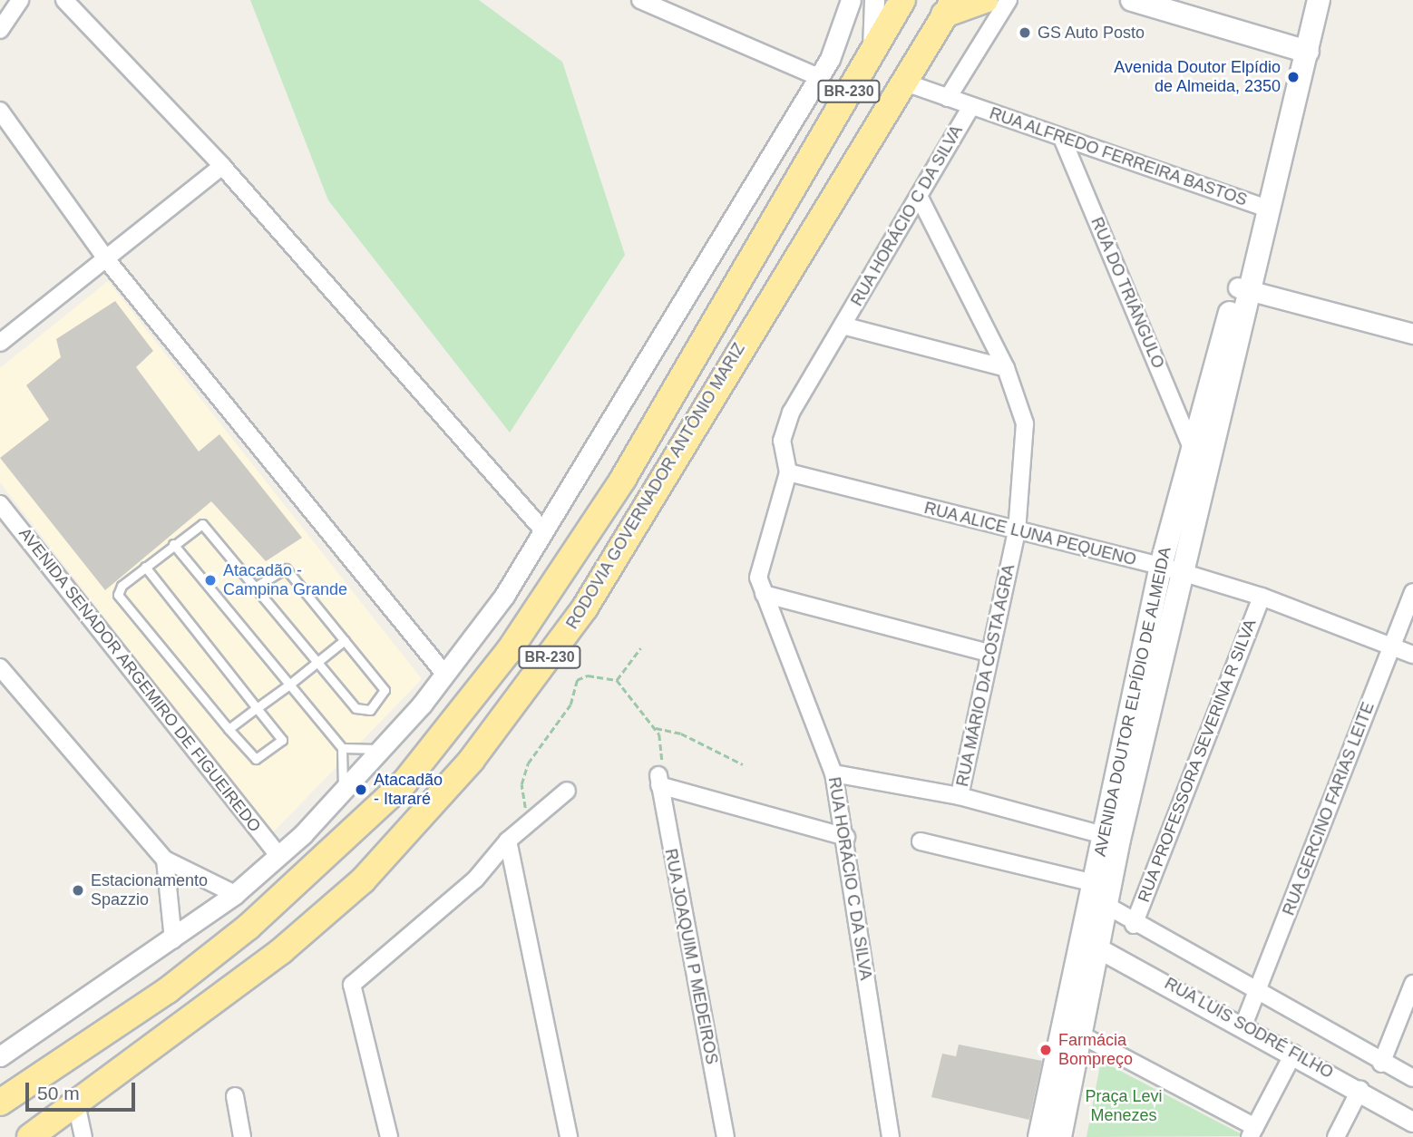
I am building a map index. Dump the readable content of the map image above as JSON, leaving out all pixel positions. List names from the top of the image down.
{
  "streets": {
    "highway": ["BR-230", "RODOVIA GOVERNADOR ANTÔNIO MARIZ"],
    "main road": ["AVENIDA DOUTOR ELPÍDIO DE ALMEIDA"],
    "street": [
      "RUA ALFREDO FERREIRA BASTOS",
      "RUA HORÁCIO C DA SILVA",
      "RUA DO TRIÂNGULO",
      "RUA ALICE LUNA PEQUENO",
      "RUA MÁRIO DA COSTA AGRA",
      "AVENIDA SENADOR ARGEMIRO DE FIGUEIREDO",
      "RUA PROFESSORA SEVERINA R SILVA",
      "RUA GERCINO FARIAS LEITE",
      "RUA JOAQUIM P MEDEIROS",
      "RUA LUÍS SODRÉ FILHO"
    ]
  },
  "crossings": [
    ["BR-230", "AVENIDA SENADOR ARGEMIRO DE FIGUEIREDO"],
    ["RUA ALFREDO FERREIRA BASTOS", "RUA HORÁCIO C DA SILVA"],
    ["RUA ALFREDO FERREIRA BASTOS", "RUA DO TRIÂNGULO"],
    ["RUA ALFREDO FERREIRA BASTOS", "RODOVIA GOVERNADOR ANTÔNIO MARIZ"],
    ["RUA ALFREDO FERREIRA BASTOS", "AVENIDA DOUTOR ELPÍDIO DE ALMEIDA"],
    ["RUA HORÁCIO C DA SILVA", "RUA ALICE LUNA PEQUENO"],
    ["RUA HORÁCIO C DA SILVA", "RUA MÁRIO DA COSTA AGRA"],
    ["RUA DO TRIÂNGULO", "AVENIDA DOUTOR ELPÍDIO DE ALMEIDA"],
    ["RUA ALICE LUNA PEQUENO", "RUA MÁRIO DA COSTA AGRA"],
    ["RUA ALICE LUNA PEQUENO", "AVENIDA DOUTOR ELPÍDIO DE ALMEIDA"],
    ["RUA ALICE LUNA PEQUENO", "RUA PROFESSORA SEVERINA R SILVA"],
    ["RUA ALICE LUNA PEQUENO", "RUA GERCINO FARIAS LEITE"],
    ["AVENIDA DOUTOR ELPÍDIO DE ALMEIDA", "RUA LUÍS SODRÉ FILHO"],
    ["RUA GERCINO FARIAS LEITE", "RUA LUÍS SODRÉ FILHO"]
  ],
  "parks": ["Praça Levi Menezes"],
  "places": [
    "GS Auto Posto",
    "Avenida Doutor Elpídio de Almeida, 2350",
    "Atacadão - Campina Grande",
    "Atacadão - Itararé",
    "Estacionamento Spazzio",
    "Farmácia Bompreço"
  ],
  "scale_bar": "50 m"
}
